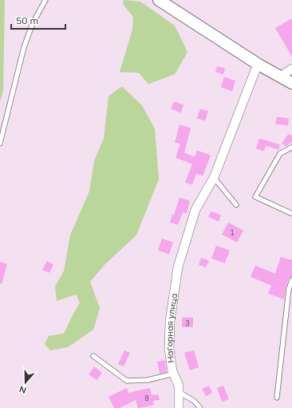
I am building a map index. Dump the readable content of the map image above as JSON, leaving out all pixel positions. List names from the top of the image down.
{
  "streets": {
    "street": ["Нагорная улица"]
  },
  "house_numbers": ["1", "3", "8"],
  "scale_bar": "50 m",
  "north": "bottom"
}
